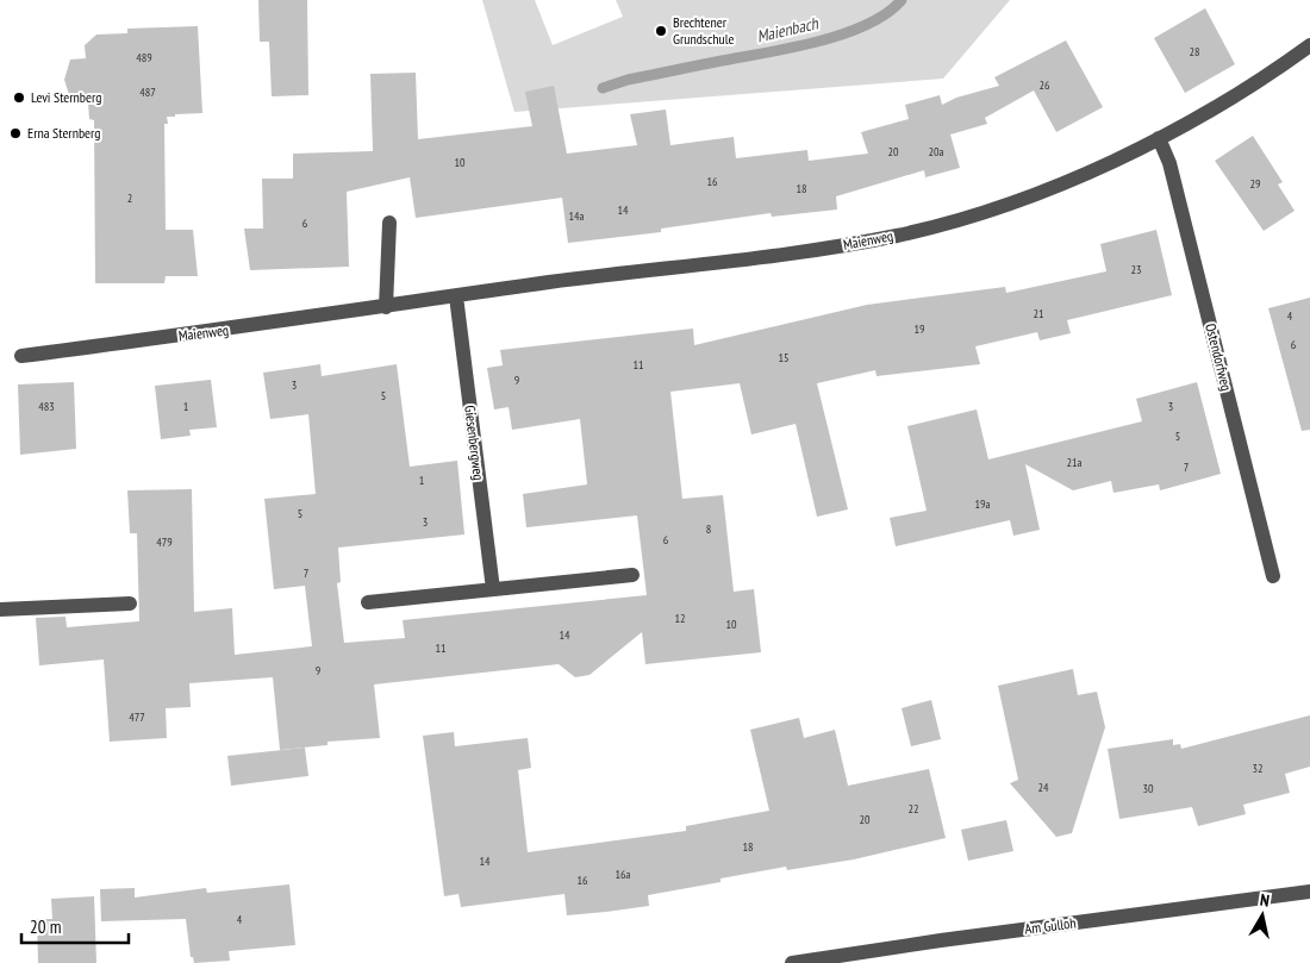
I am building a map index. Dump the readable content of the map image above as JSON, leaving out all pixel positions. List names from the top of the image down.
{
  "streets": {
    "street": [
      "Maienweg",
      "Ostendorfweg",
      "Giesenbergweg",
      "Am Gulloh"
    ]
  },
  "crossings": [
    ["Maienweg", "Ostendorfweg"],
    ["Maienweg", "Giesenbergweg"]
  ],
  "water": ["Maienbach"],
  "places": ["Brechtener Grundschule", "Levi Sternberg", "Erna Sternberg"],
  "house_numbers": [
    "28",
    "489",
    "26",
    "487",
    "20",
    "20a",
    "10",
    "16",
    "29",
    "18",
    "2",
    "14",
    "14a",
    "6",
    "23",
    "21",
    "4",
    "19",
    "6",
    "15",
    "11",
    "9",
    "3",
    "5",
    "483",
    "1",
    "3",
    "5",
    "21a",
    "7",
    "1",
    "19a",
    "5",
    "3",
    "8",
    "6",
    "479",
    "7",
    "12",
    "10",
    "14",
    "11",
    "9",
    "477",
    "32",
    "24",
    "30",
    "22",
    "20",
    "18",
    "14",
    "16a",
    "16",
    "4"
  ],
  "scale_bar": "20 m",
  "north": "top"
}
